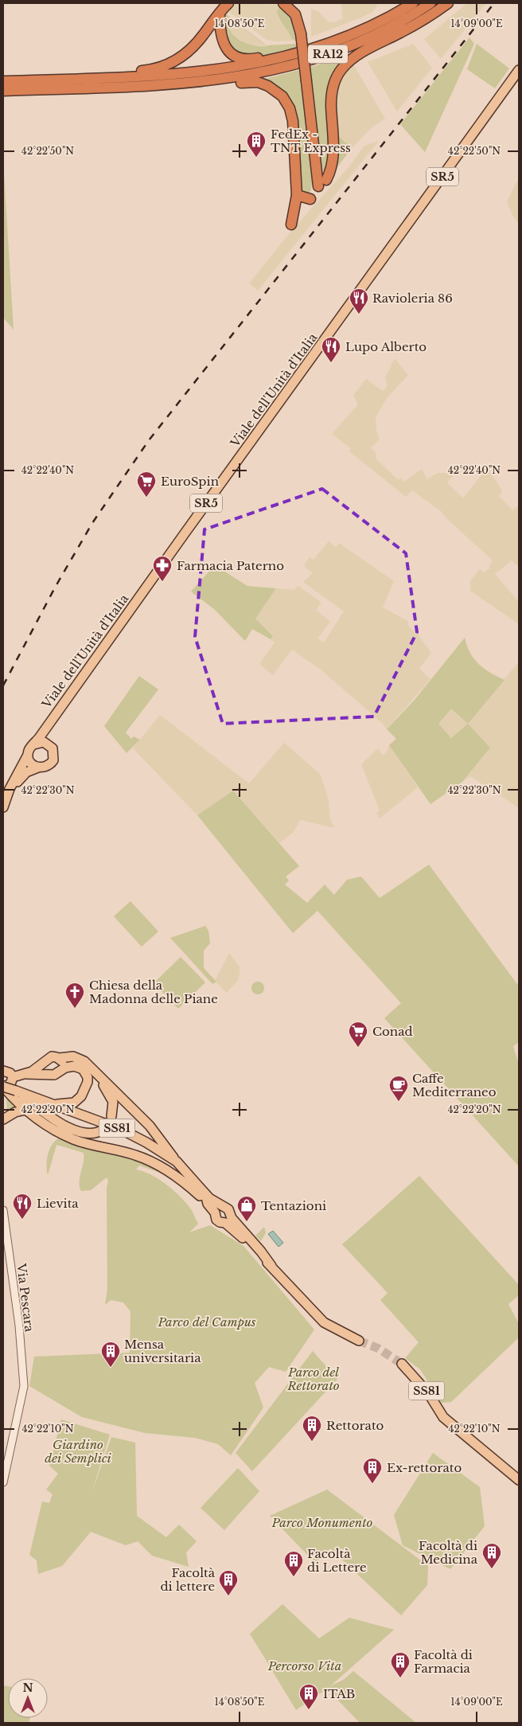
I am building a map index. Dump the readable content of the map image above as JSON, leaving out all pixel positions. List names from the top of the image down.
{
  "streets": {
    "highway": ["RA12"],
    "main road": ["SR5", "Viale dell'Unità d'Italia", "SS81"],
    "street": ["Via Pescara"]
  },
  "crossings": [
    ["SR5", "Viale dell'Unità d'Italia"]
  ],
  "parks": [
    "Parco del Campus",
    "Parco del Rettorato",
    "Giardino dei Semplici",
    "Parco Monumento",
    "Percorso Vita"
  ],
  "places": {
    "building": [
      "FedEx - TNT Express",
      "Mensa universitaria",
      "Rettorato",
      "Ex-rettorato",
      "Facoltà di Medicina",
      "Facoltà di Lettere",
      "Facoltà di lettere",
      "Facoltà di Farmacia",
      "ITAB"
    ],
    "restaurant": ["Ravioleria 86", "Lupo Alberto", "Lievita"],
    "supermarket": ["EuroSpin", "Conad"],
    "pharmacy": ["Farmacia Paterno"],
    "church": ["Chiesa della Madonna delle Piane"],
    "cafe": ["Caffe Mediterraneo"],
    "shop": ["Tentazioni"]
  },
  "north": "top",
  "coordinates": [
    "14°08'50\"E",
    "14°09'00\"E",
    "42°22'50\"N",
    "42°22'40\"N",
    "42°22'30\"N",
    "42°22'20\"N",
    "42°22'10\"N"
  ]
}
